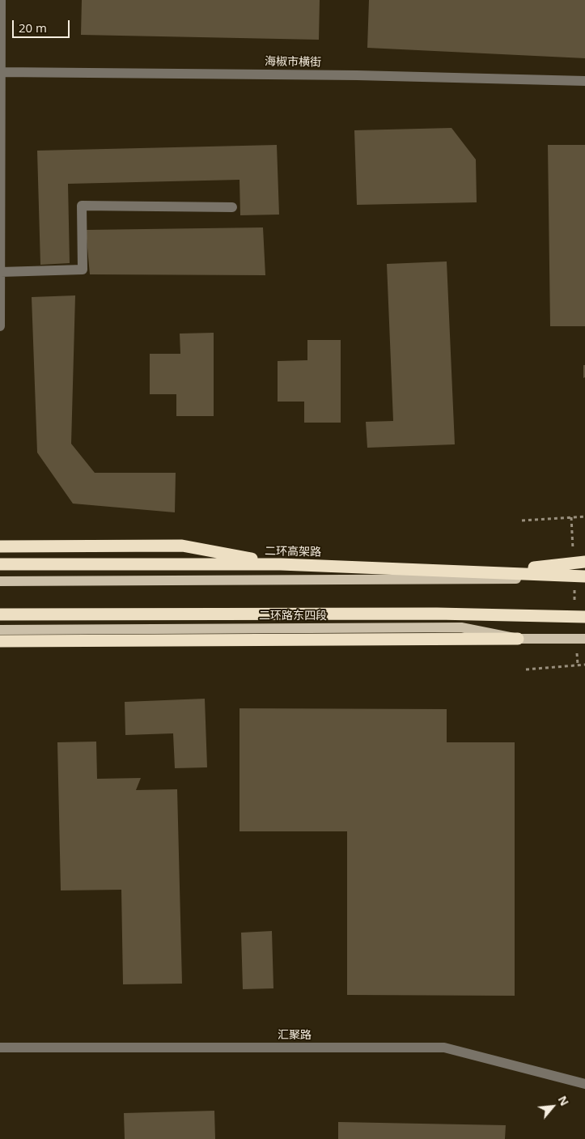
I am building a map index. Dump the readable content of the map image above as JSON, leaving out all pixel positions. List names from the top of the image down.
{
  "streets": {
    "highway": ["二环高架路"],
    "main road": ["二环路东四段"],
    "street": ["海椒市横街", "汇聚路"]
  },
  "scale_bar": "20 m",
  "north": "top right"
}
